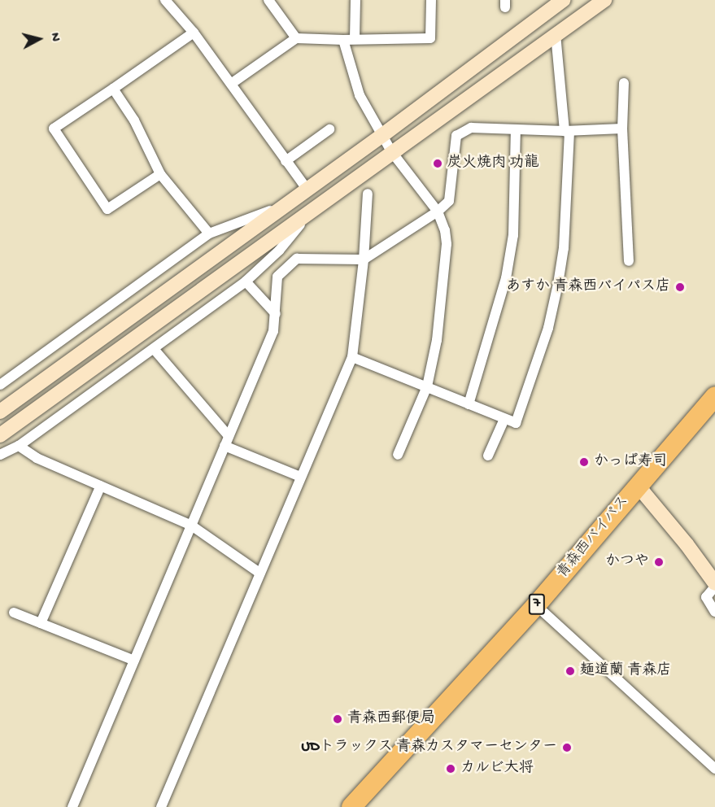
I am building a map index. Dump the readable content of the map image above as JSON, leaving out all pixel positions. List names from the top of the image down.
{
  "streets": {
    "highway": ["青森西バイパス", "7"]
  },
  "places": [
    "炭火焼肉 功龍",
    "あすか 青森西バイパス店",
    "かっぱ寿司",
    "かつや",
    "麺道蘭 青森店",
    "青森西郵便局",
    "UDトラックス 青森カスタマーセンター",
    "カルビ大将"
  ],
  "north": "right"
}
